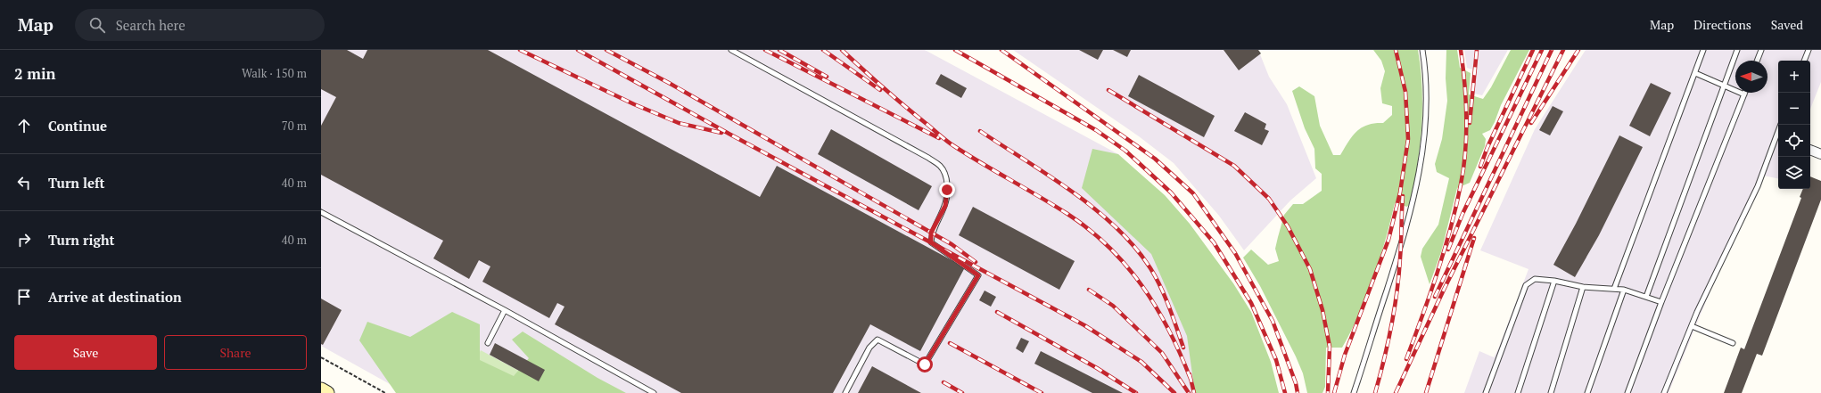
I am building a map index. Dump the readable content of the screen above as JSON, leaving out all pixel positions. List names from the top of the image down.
{
  "north": "left",
  "page": {
    "header": "Map",
    "search": "Search here",
    "nav": ["Map", "Directions", "Saved"],
    "heading": ["2 min", "Walk · 150 m"],
    "map_buttons": ["+", "−"],
    "list": [
      ["Continue", "70 m"],
      ["Turn left", "40 m"],
      ["Turn right", "40 m"],
      "Arrive at destination"
    ],
    "buttons": ["Save", "Share"]
  }
}
